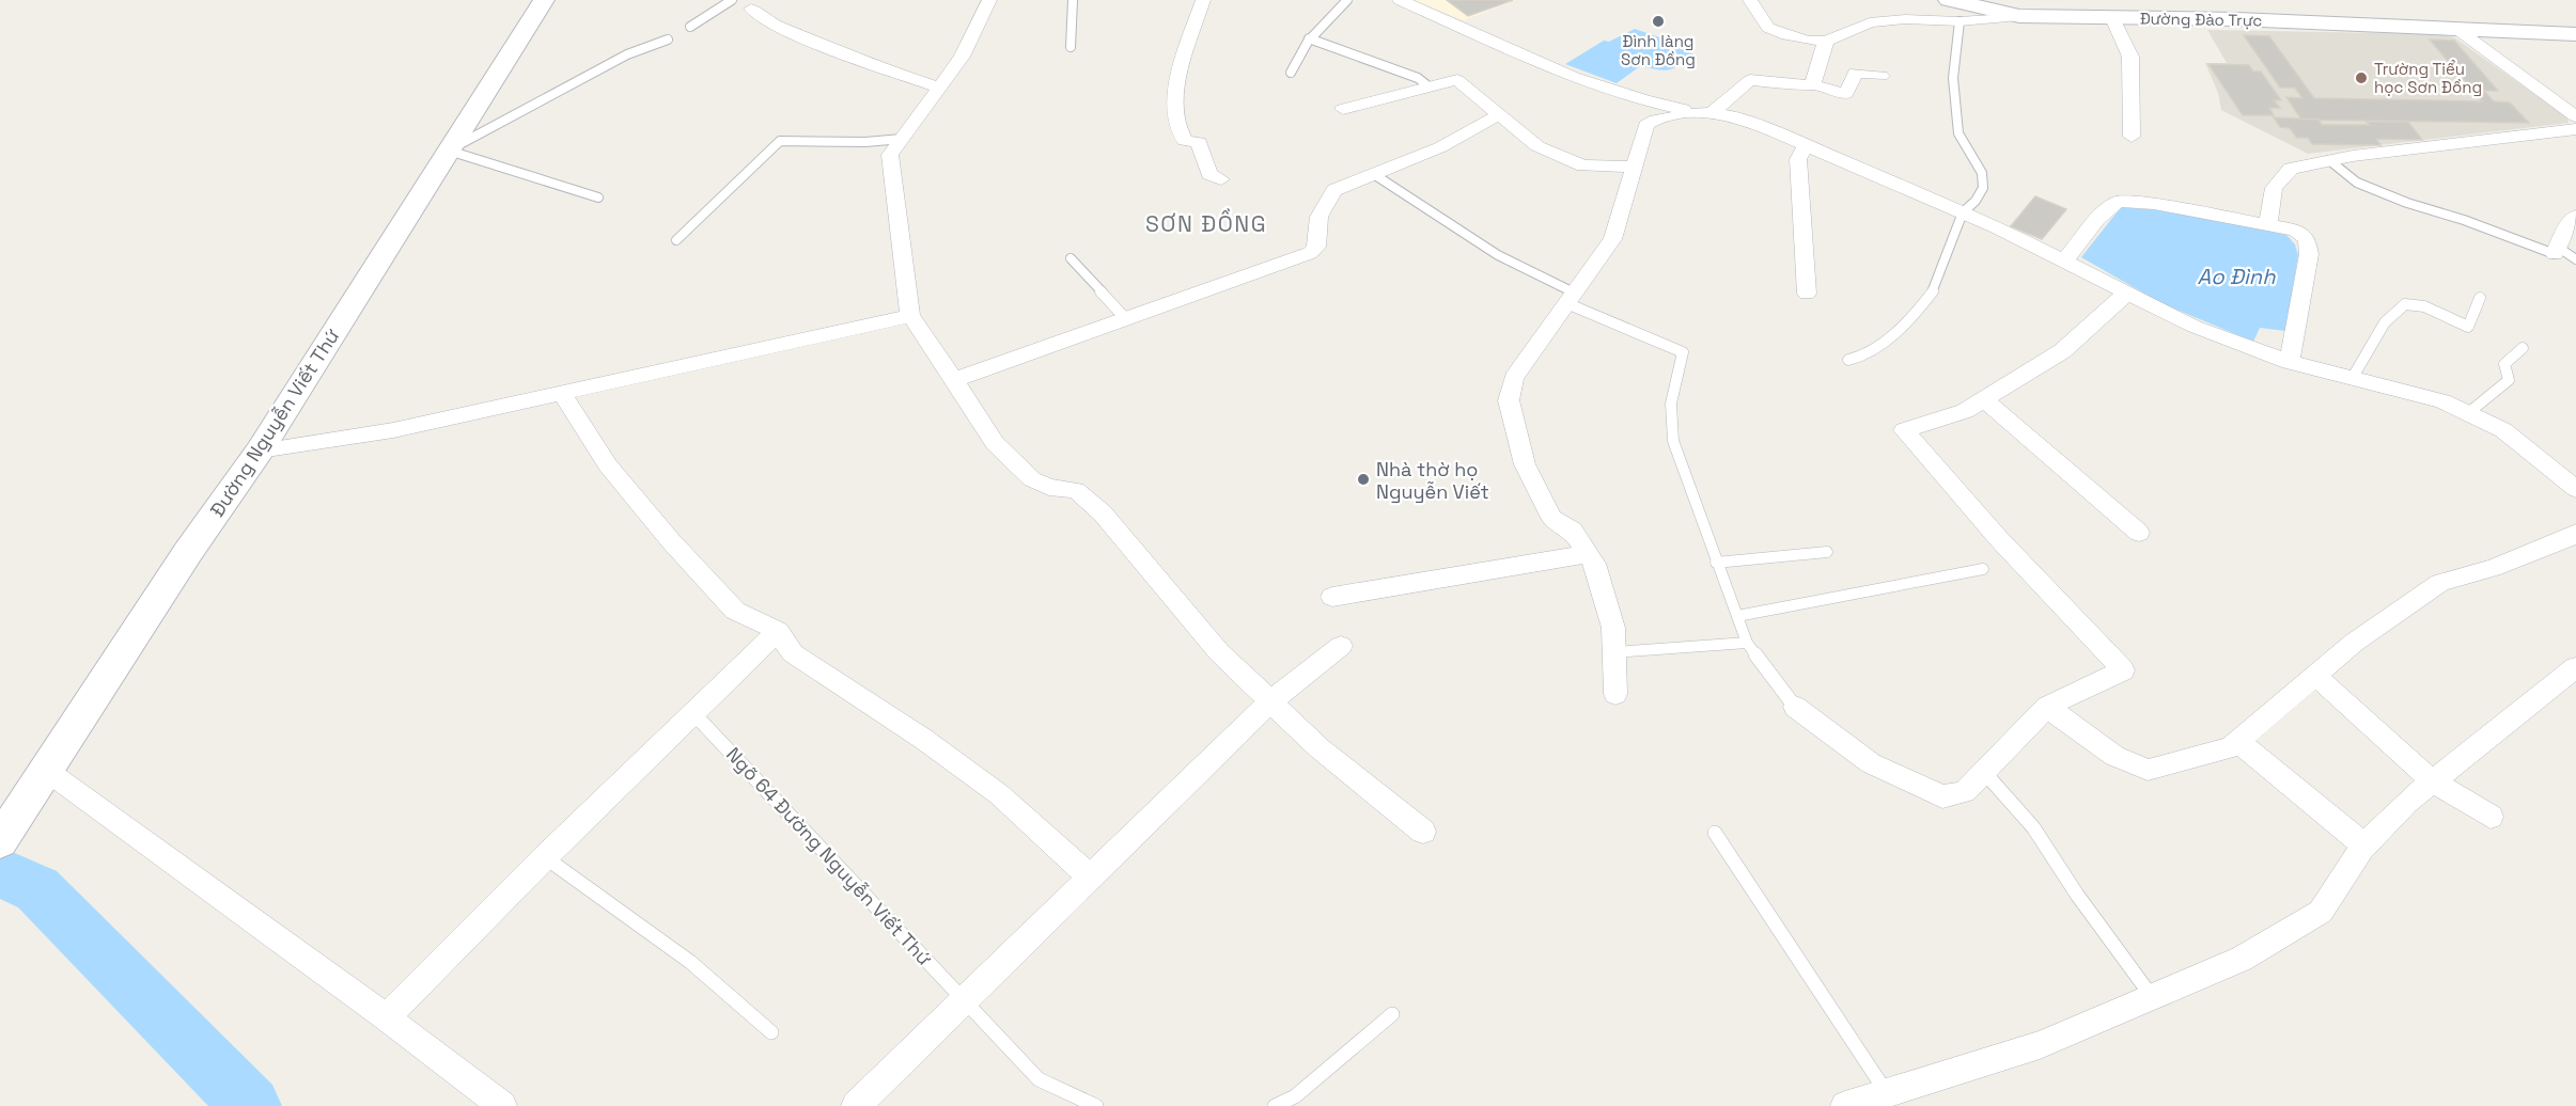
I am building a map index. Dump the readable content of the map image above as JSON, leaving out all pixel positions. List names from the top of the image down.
{
  "streets": {
    "main road": ["Đường Đào Trực", "Đường Nguyễn Viết Thứ"],
    "lane": ["Ngõ 64 Đường Nguyễn Viết Thứ"]
  },
  "districts": ["SƠN ĐỒNG"],
  "water": ["Ao Đình"],
  "places": ["Đình làng Sơn Đồng", "Trường Tiểu học Sơn Đồng", "Nhà thờ họ Nguyễn Viết"]
}
